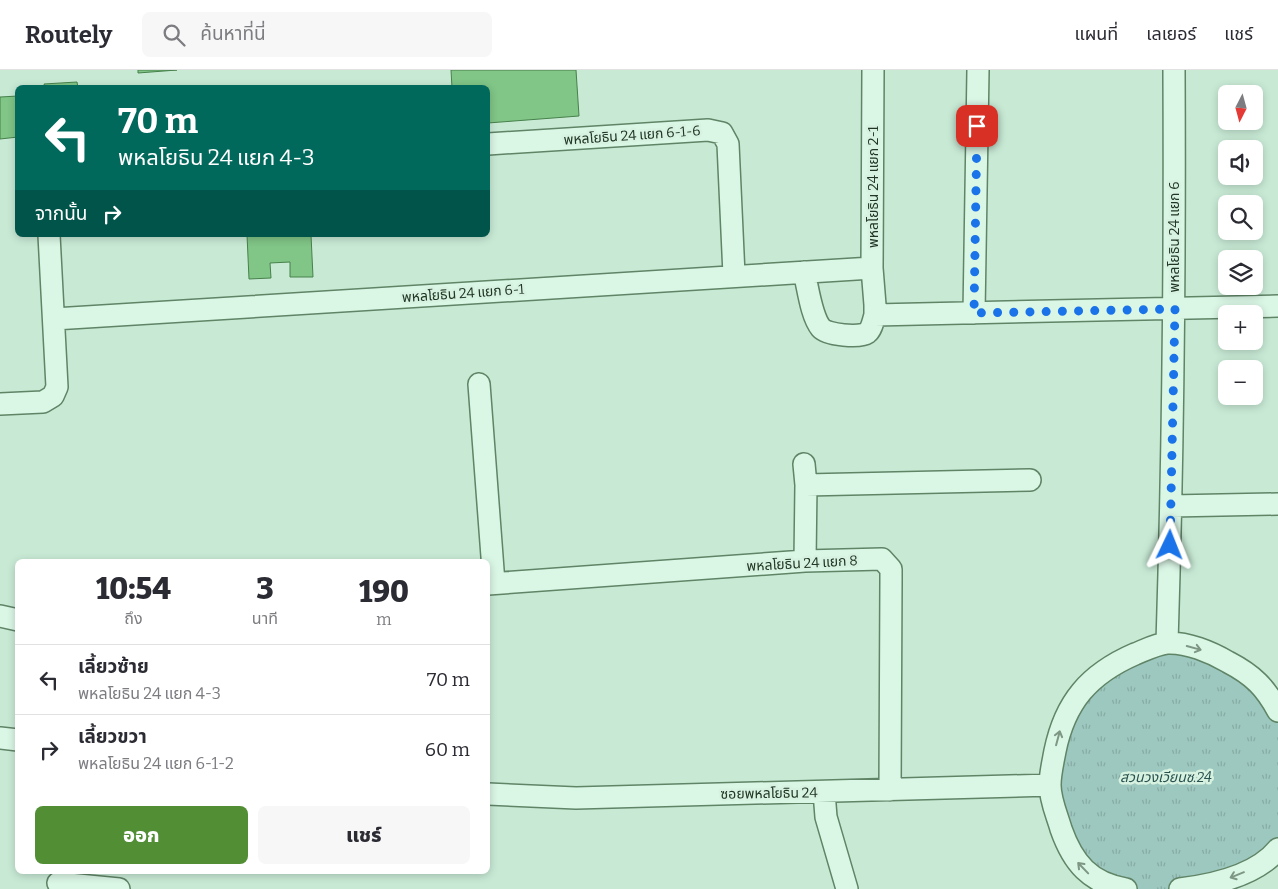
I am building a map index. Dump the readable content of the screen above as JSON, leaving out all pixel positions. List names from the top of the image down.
{
  "streets": {
    "street": [
      "พหลโยธิน 24 แยก 6-1-6",
      "พหลโยธิน 24 แยก 2-1",
      "พหลโยธิน 24 แยก 6",
      "พหลโยธิน 24 แยก 6-1",
      "พหลโยธิน 24 แยก 8",
      "ซอยพหลโยธิน 24"
    ]
  },
  "crossings": [
    ["พหลโยธิน 24 แยก 6-1-6", "พหลโยธิน 24 แยก 6-1"],
    ["พหลโยธิน 24 แยก 2-1", "พหลโยธิน 24 แยก 6-1"],
    ["พหลโยธิน 24 แยก 8", "ซอยพหลโยธิน 24"]
  ],
  "parks": ["สวนวงเวียนซ.24"],
  "north": "bottom",
  "page": {
    "header": "Routely",
    "search": "ค้นหาที่นี่",
    "nav": ["แผนที่", "เลเยอร์", "แชร์"],
    "map_buttons": ["+", "−"],
    "turn": ["70 m", "พหลโยธิน 24 แยก 4-3"],
    "then": "จากนั้น",
    "eta": [
      "10:54",
      "ถึง",
      "3",
      "นาที",
      "190",
      "m"
    ],
    "list": [
      {
        "name": "เลี้ยวซ้าย",
        "note": "พหลโยธิน 24 แยก 4-3",
        "value": "70 m"
      },
      {
        "name": "เลี้ยวขวา",
        "note": "พหลโยธิน 24 แยก 6-1-2",
        "value": "60 m"
      }
    ],
    "buttons": ["ออก", "แชร์"]
  }
}
